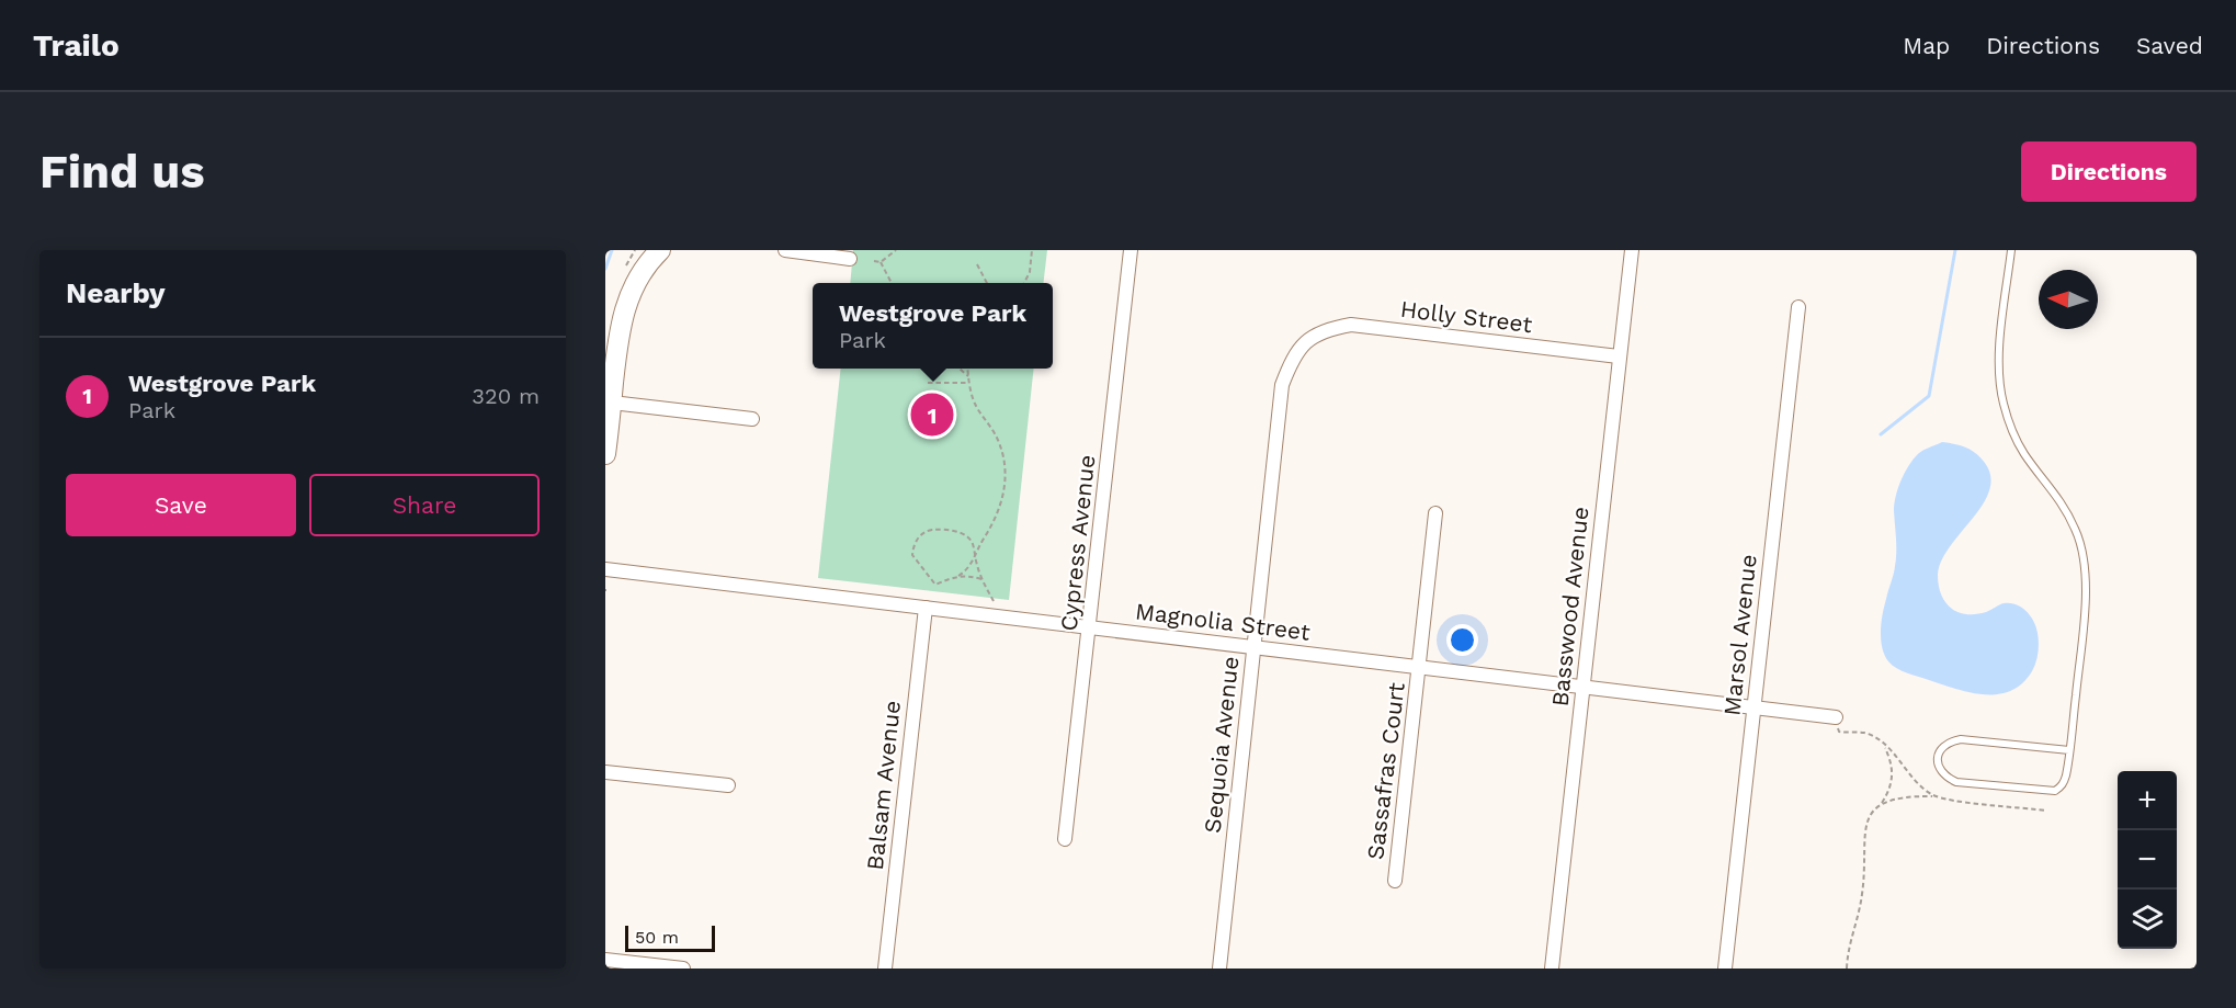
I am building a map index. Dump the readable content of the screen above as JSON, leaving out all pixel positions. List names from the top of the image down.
{
  "streets": {
    "street": [
      "Holly Street",
      "Cypress Avenue",
      "Basswood Avenue",
      "Magnolia Street",
      "Marsol Avenue",
      "Sequoia Avenue",
      "Sassafras Court",
      "Balsam Avenue"
    ]
  },
  "crossings": [
    ["Holly Street", "Basswood Avenue"],
    ["Holly Street", "Sequoia Avenue"],
    ["Cypress Avenue", "Magnolia Street"],
    ["Basswood Avenue", "Magnolia Street"],
    ["Magnolia Street", "Marsol Avenue"],
    ["Magnolia Street", "Sequoia Avenue"],
    ["Magnolia Street", "Sassafras Court"],
    ["Magnolia Street", "Balsam Avenue"]
  ],
  "scale_bar": "50 m",
  "north": "left",
  "page": {
    "header": "Trailo",
    "nav": ["Map", "Directions", "Saved"],
    "buttons": [
      "Directions",
      ["Save", "Share"]
    ],
    "title": "Find us",
    "heading": "Nearby",
    "popup": ["Westgrove Park", "Park"],
    "list": [
      {
        "mark": "1",
        "name": "Westgrove Park",
        "note": "Park",
        "value": "320 m"
      }
    ],
    "pins": "1",
    "map_buttons": ["+", "−"],
    "scale": "50 m"
  }
}
